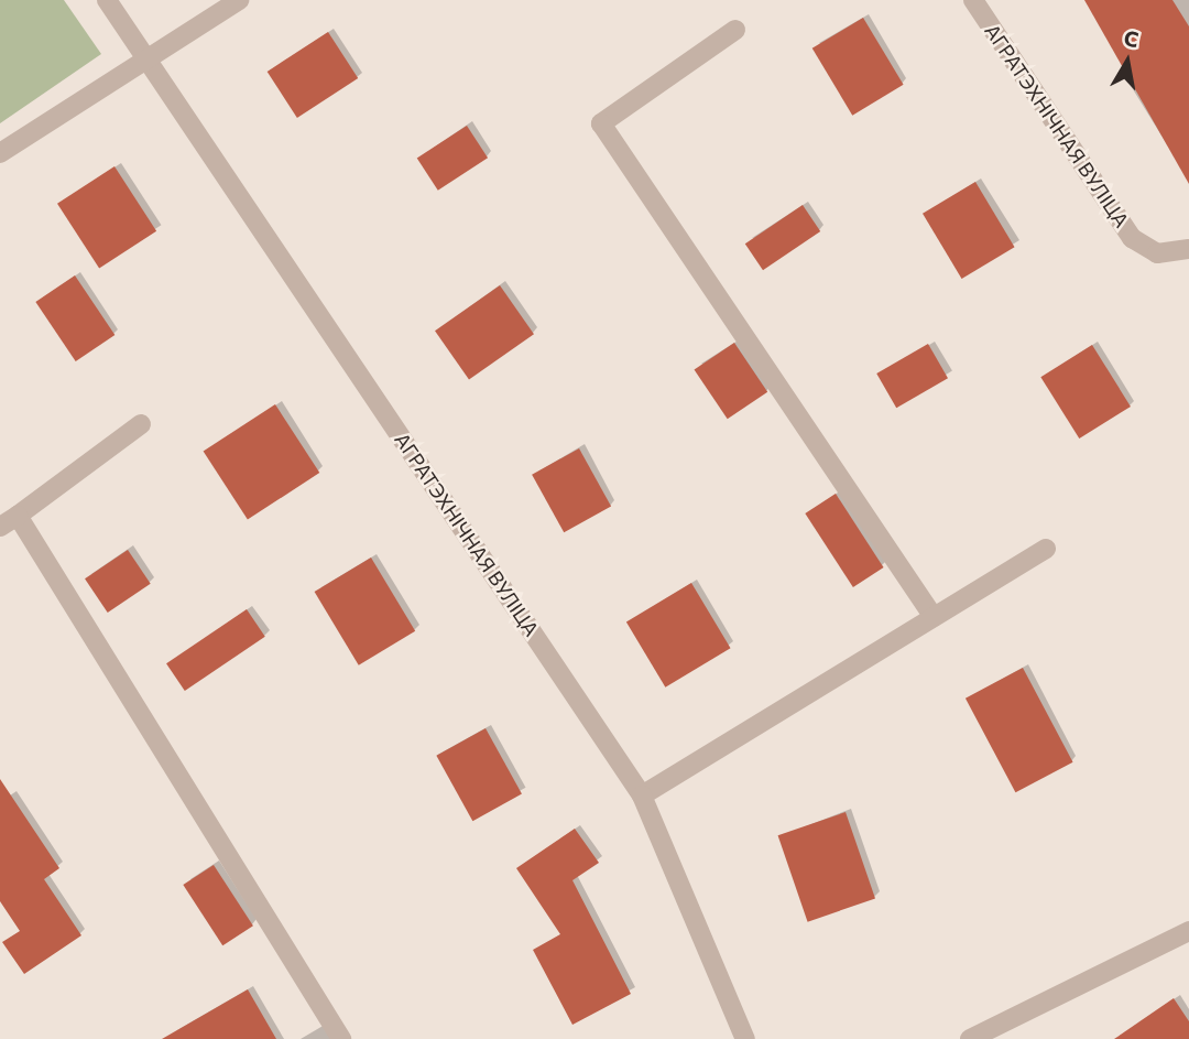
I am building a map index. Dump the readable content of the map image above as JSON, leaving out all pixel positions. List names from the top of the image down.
{
  "streets": {
    "street": ["АГРАТЭХНІЧНАЯ ВУЛІЦА"]
  },
  "north": "top"
}
